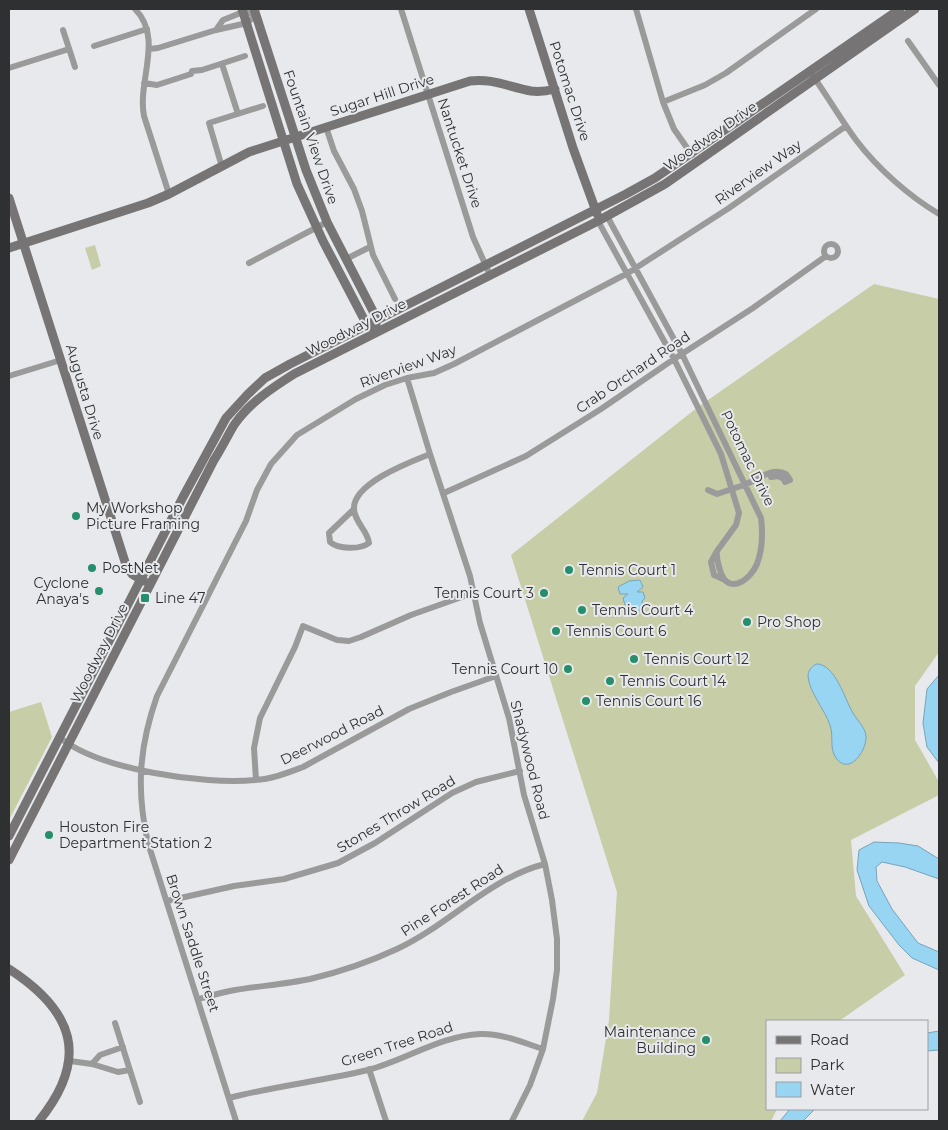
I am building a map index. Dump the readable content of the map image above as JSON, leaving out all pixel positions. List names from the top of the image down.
{
  "streets": {
    "main road": [
      "Potomac Drive",
      "Sugar Hill Drive",
      "Woodway Drive",
      "Fountain View Drive",
      "Augusta Drive"
    ],
    "street": [
      "Nantucket Drive",
      "Riverview Way",
      "Crab Orchard Road",
      "Deerwood Road",
      "Shadywood Road",
      "Stones Throw Road",
      "Pine Forest Road",
      "Brown Saddle Street",
      "Green Tree Road"
    ]
  },
  "crossings": [
    ["Potomac Drive", "Sugar Hill Drive"],
    ["Potomac Drive", "Woodway Drive"],
    ["Potomac Drive", "Riverview Way"],
    ["Potomac Drive", "Crab Orchard Road"],
    ["Sugar Hill Drive", "Fountain View Drive"],
    ["Sugar Hill Drive", "Nantucket Drive"],
    ["Sugar Hill Drive", "Augusta Drive"],
    ["Woodway Drive", "Fountain View Drive"],
    ["Woodway Drive", "Nantucket Drive"],
    ["Woodway Drive", "Augusta Drive"],
    ["Woodway Drive", "Deerwood Road"],
    ["Riverview Way", "Deerwood Road"],
    ["Riverview Way", "Shadywood Road"],
    ["Riverview Way", "Brown Saddle Street"],
    ["Crab Orchard Road", "Shadywood Road"],
    ["Deerwood Road", "Shadywood Road"],
    ["Deerwood Road", "Brown Saddle Street"],
    ["Shadywood Road", "Stones Throw Road"],
    ["Shadywood Road", "Pine Forest Road"],
    ["Shadywood Road", "Green Tree Road"],
    ["Stones Throw Road", "Brown Saddle Street"],
    ["Pine Forest Road", "Brown Saddle Street"],
    ["Brown Saddle Street", "Green Tree Road"]
  ],
  "places": {
    "other": [
      "My Workshop Picture Framing",
      "PostNet",
      "Tennis Court 1",
      "Cyclone Anaya's",
      "Tennis Court 3",
      "Tennis Court 4",
      "Pro Shop",
      "Tennis Court 6",
      "Tennis Court 12",
      "Tennis Court 10",
      "Tennis Court 14",
      "Tennis Court 16",
      "Houston Fire Department Station 2",
      "Maintenance Building"
    ],
    "transit": ["Line 47"]
  },
  "legend": ["Road", "Park", "Water"]
}
